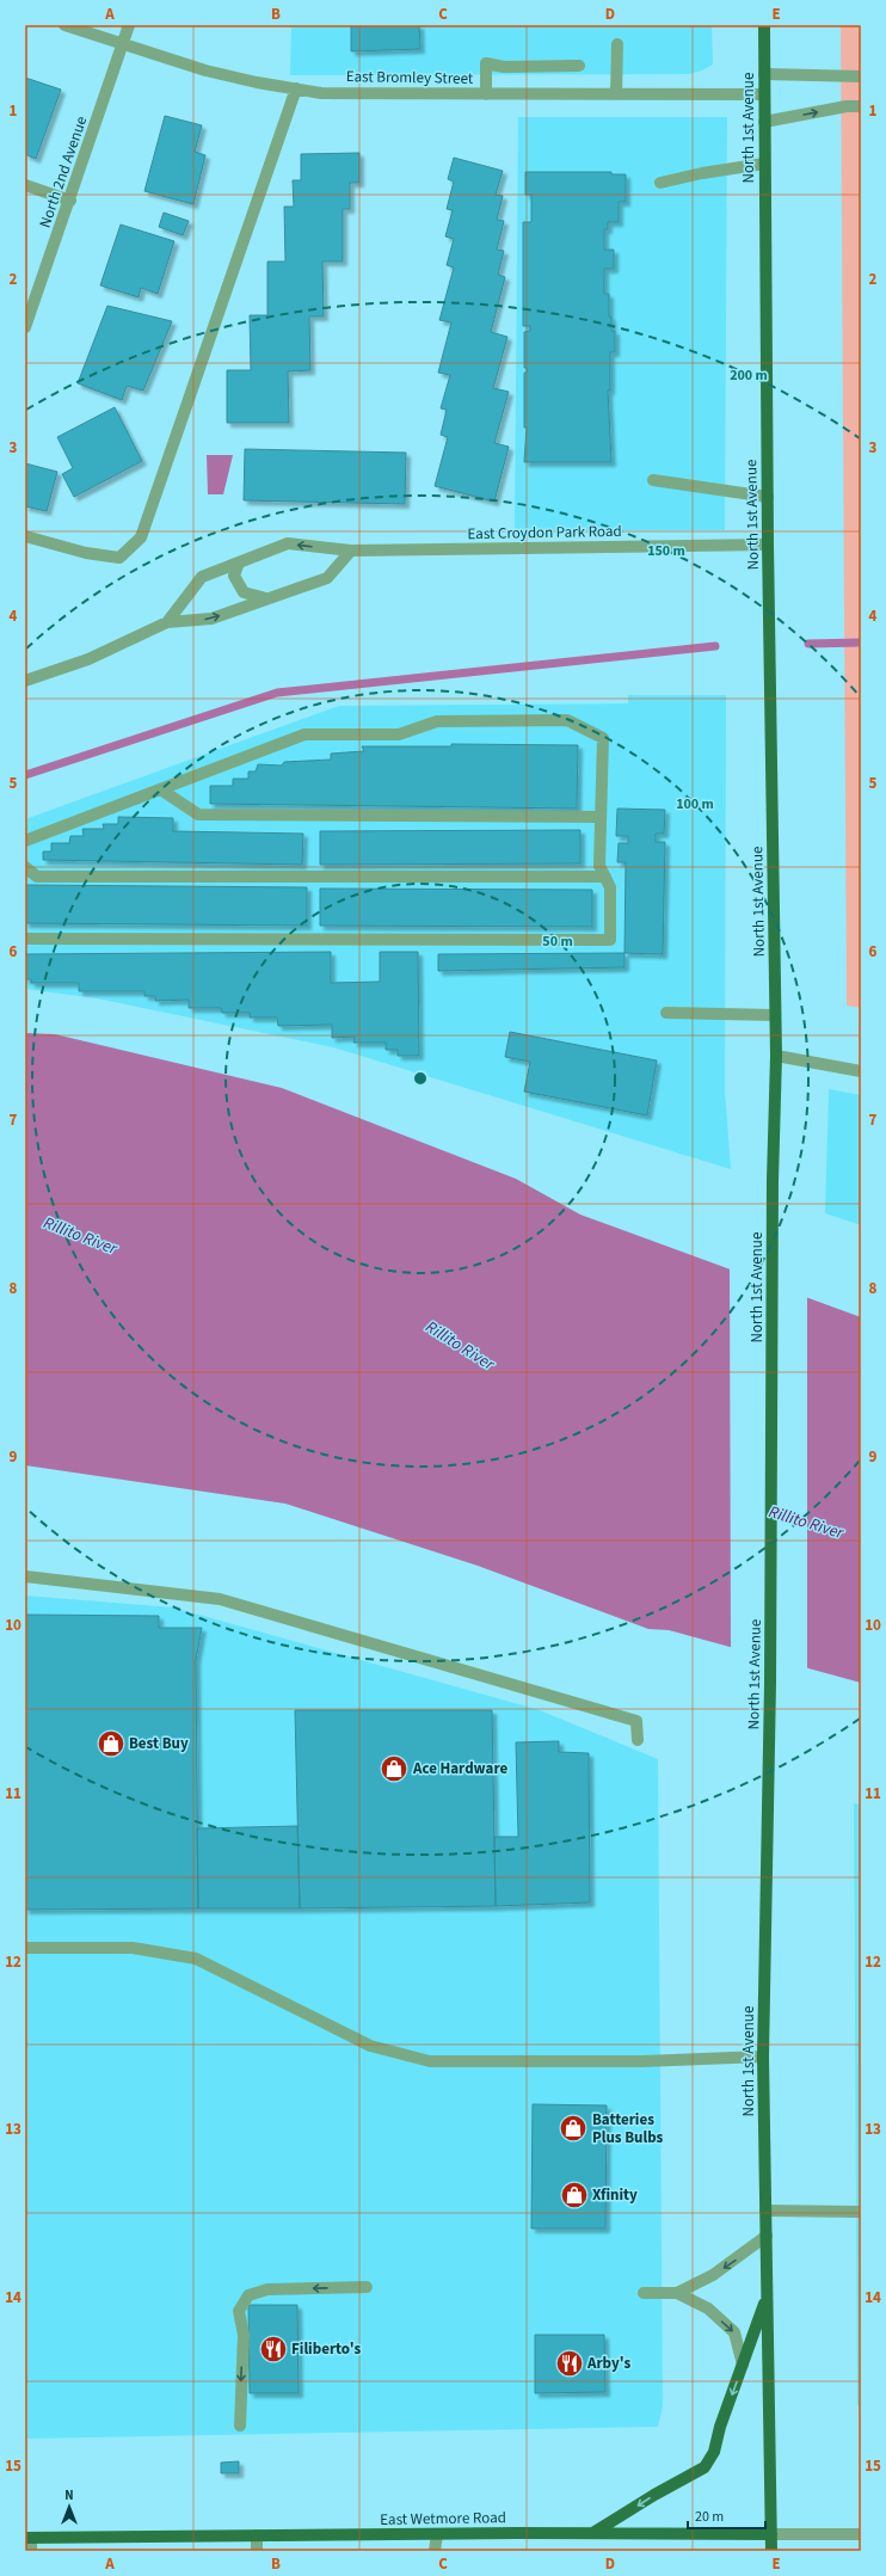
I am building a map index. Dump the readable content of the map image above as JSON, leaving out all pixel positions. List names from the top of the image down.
{
  "streets": {
    "main road": ["North 1st Avenue", "East Wetmore Road"],
    "street": ["East Bromley Street", "North 2nd Avenue", "East Croydon Park Road"]
  },
  "crossings": [
    ["East Bromley Street", "North 1st Avenue"],
    ["East Bromley Street", "North 2nd Avenue"],
    ["North 1st Avenue", "East Croydon Park Road"],
    ["North 1st Avenue", "East Wetmore Road"]
  ],
  "water": ["Rillito River"],
  "places": {
    "shop": [
      "Best Buy",
      "Ace Hardware",
      "Batteries Plus Bulbs",
      "Xfinity"
    ],
    "restaurant": ["Filiberto's", "Arby's"]
  },
  "scale_bar": "20 m",
  "north": "top",
  "grid": {
    "columns": [
      "A",
      "B",
      "C",
      "D",
      "E"
    ],
    "rows": [
      "1",
      "2",
      "3",
      "4",
      "5",
      "6",
      "7",
      "8",
      "9",
      "10",
      "11",
      "12",
      "13",
      "14",
      "15"
    ]
  },
  "rings": [
    "200 m",
    "150 m",
    "100 m",
    "50 m"
  ]
}
